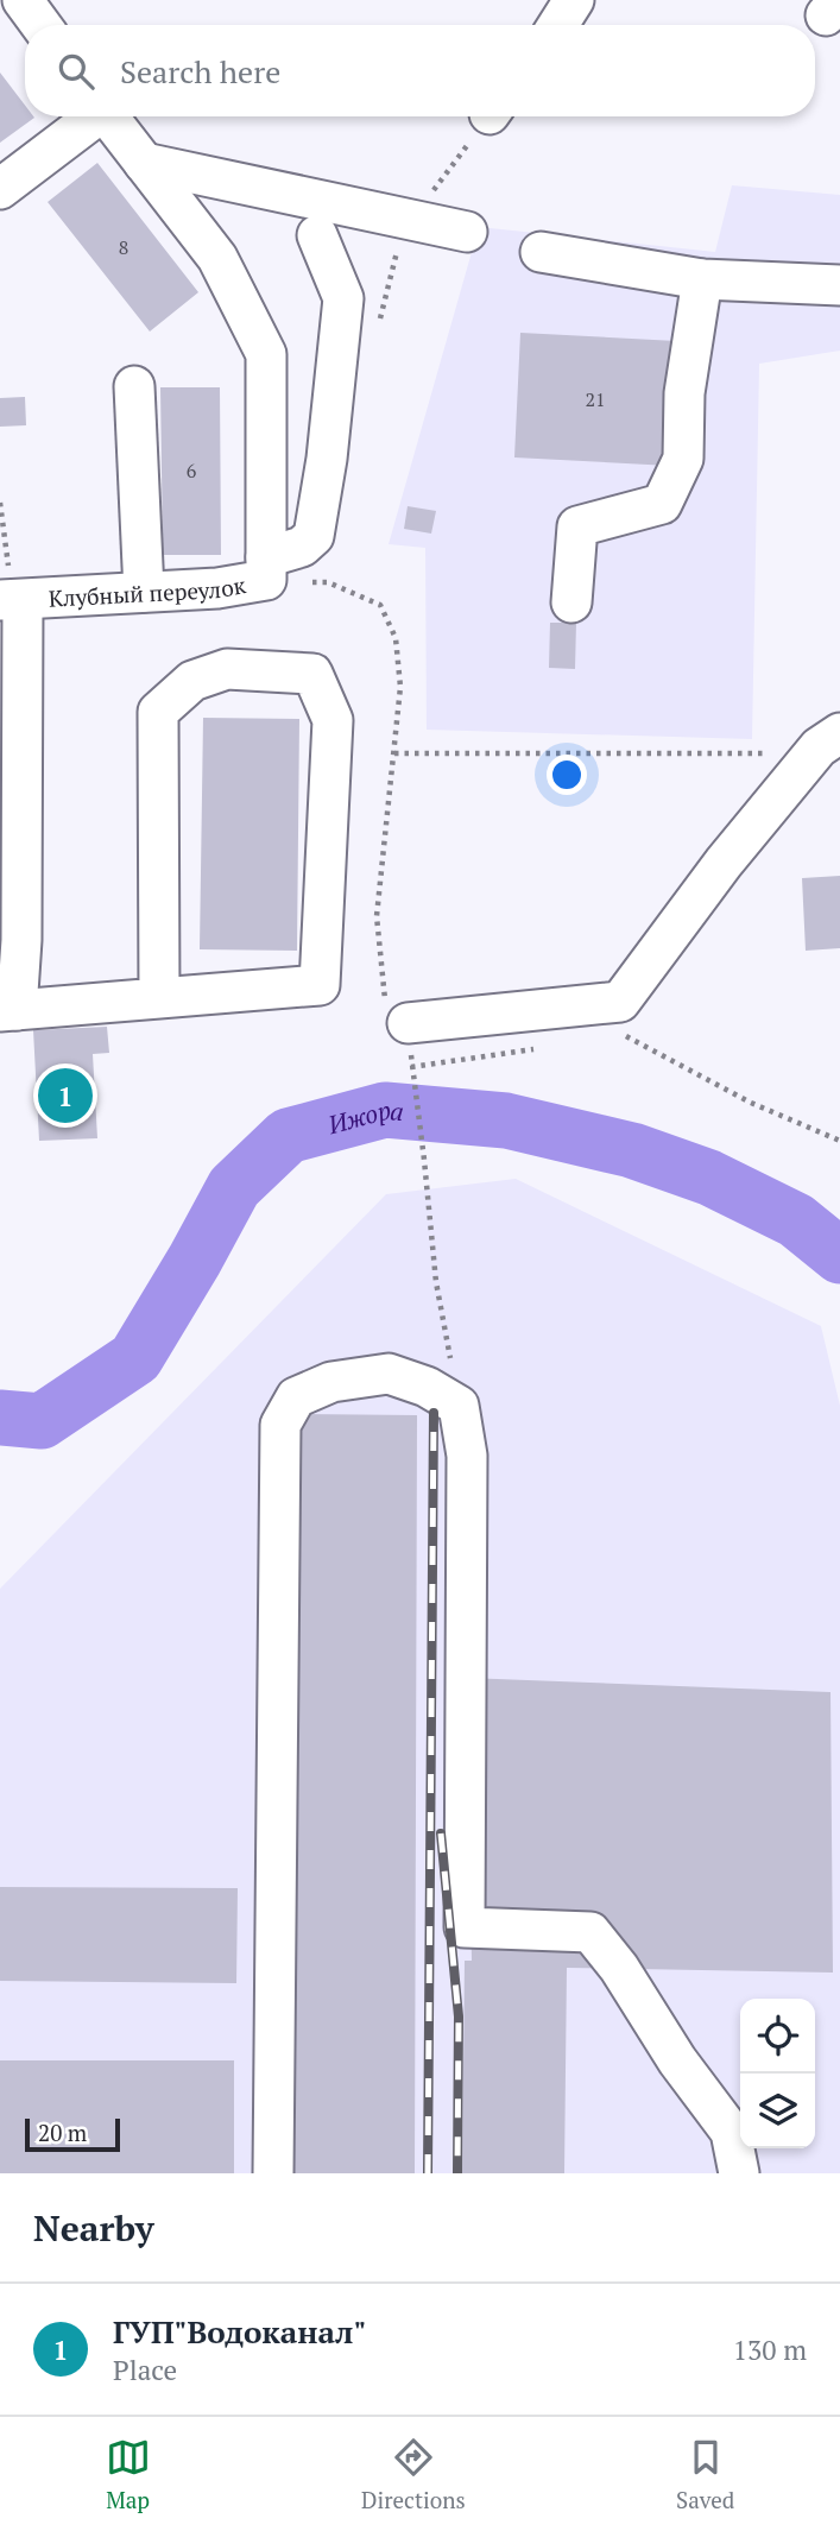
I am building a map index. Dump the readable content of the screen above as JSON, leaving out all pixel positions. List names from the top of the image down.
{
  "streets": {
    "street": ["Клубный переулок"]
  },
  "water": ["Ижора"],
  "house_numbers": ["8", "21", "6"],
  "scale_bar": "20 m",
  "page": {
    "search": "Search here",
    "pins": "1",
    "scale": "20 m",
    "heading": "Nearby",
    "list": [
      {
        "mark": "1",
        "name": "ГУП\"Водоканал\"",
        "note": "Place",
        "value": "130 m"
      }
    ],
    "nav": ["Map", "Directions", "Saved"]
  }
}
